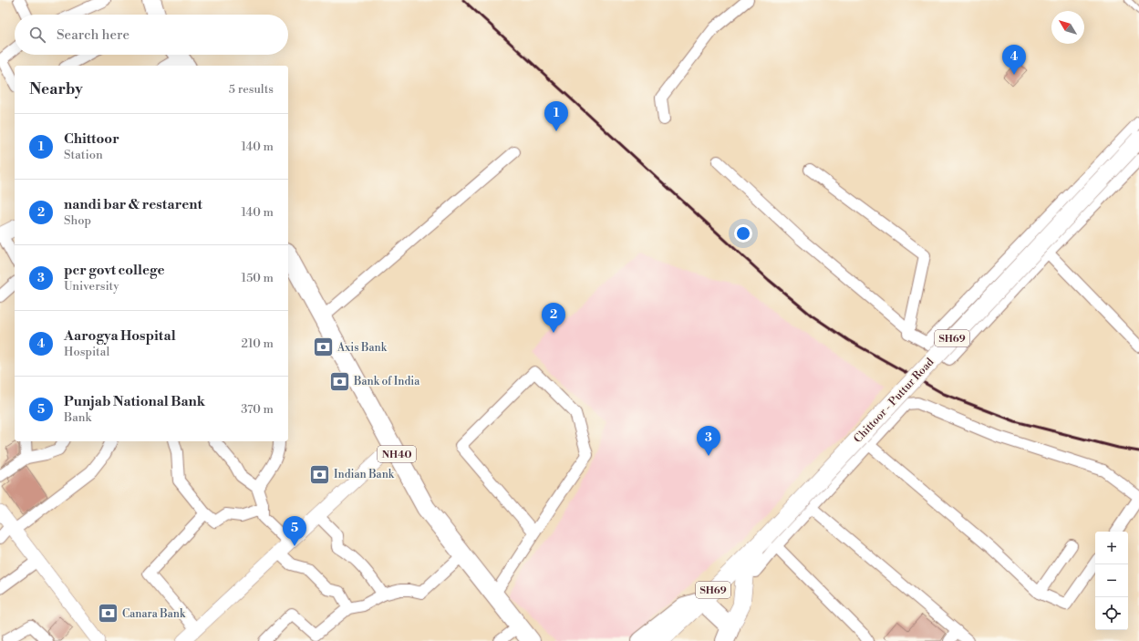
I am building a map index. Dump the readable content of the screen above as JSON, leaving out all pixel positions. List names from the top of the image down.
{
  "streets": {
    "highway": ["NH40"],
    "main road": ["SH69", "Chittoor - Puttur Road"]
  },
  "places": {
    "bank": [
      "Axis Bank",
      "Bank of India",
      "Indian Bank",
      "Canara Bank"
    ]
  },
  "north": "top left",
  "page": {
    "search": "Search here",
    "pins": [
      "4",
      "1",
      "2",
      "3",
      "5"
    ],
    "heading": ["Nearby", "5 results"],
    "list": [
      {
        "mark": "1",
        "name": "Chittoor",
        "note": "Station",
        "value": "140 m"
      },
      {
        "mark": "2",
        "name": "nandi bar & restarent",
        "note": "Shop",
        "value": "140 m"
      },
      {
        "mark": "3",
        "name": "pcr govt college",
        "note": "University",
        "value": "150 m"
      },
      {
        "mark": "4",
        "name": "Aarogya Hospital",
        "note": "Hospital",
        "value": "210 m"
      },
      {
        "mark": "5",
        "name": "Punjab National Bank",
        "note": "Bank",
        "value": "370 m"
      }
    ],
    "map_buttons": ["+", "−"]
  }
}
